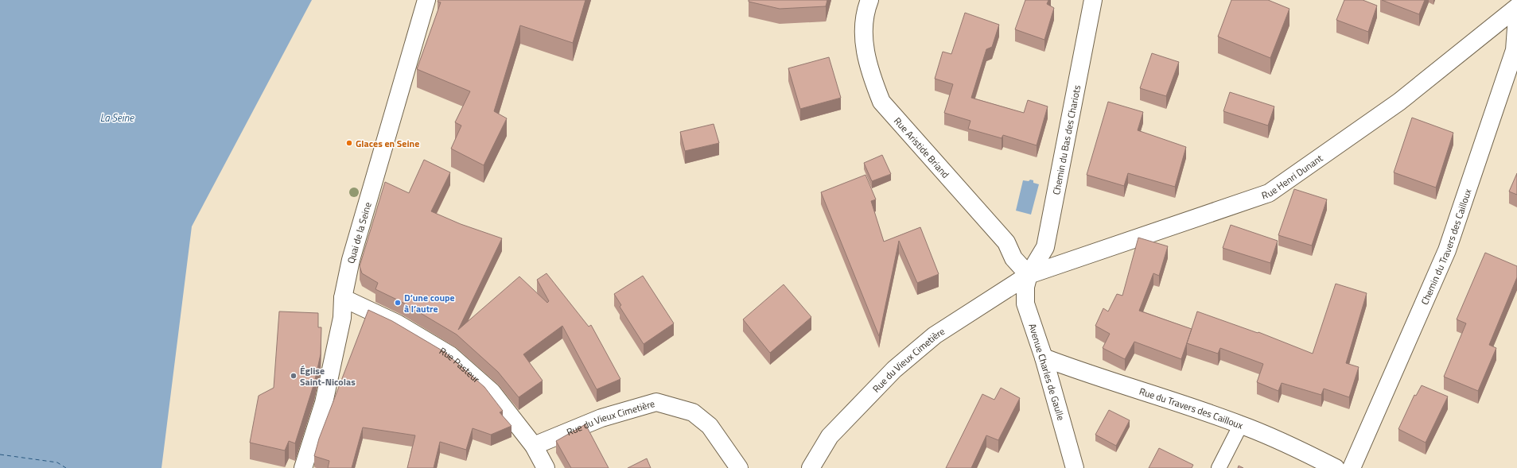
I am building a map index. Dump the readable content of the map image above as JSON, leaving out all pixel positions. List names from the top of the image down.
{
  "streets": {
    "street": [
      "Chemin du Bas des Chariots",
      "Rue Aristide Briand",
      "Rue Henri Dunant",
      "Quai de la Seine",
      "Chemin du Travers des Cailloux",
      "Rue du Vieux Cimetière",
      "Rue Pasteur",
      "Avenue Charles de Gaulle",
      "Rue du Travers des Cailloux"
    ]
  },
  "crossings": [
    ["Chemin du Bas des Chariots", "Rue Aristide Briand"],
    ["Chemin du Bas des Chariots", "Rue Henri Dunant"],
    ["Chemin du Bas des Chariots", "Rue du Vieux Cimetière"],
    ["Chemin du Bas des Chariots", "Avenue Charles de Gaulle"],
    ["Rue Aristide Briand", "Rue Henri Dunant"],
    ["Rue Aristide Briand", "Rue du Vieux Cimetière"],
    ["Rue Aristide Briand", "Avenue Charles de Gaulle"],
    ["Rue Henri Dunant", "Rue du Vieux Cimetière"],
    ["Rue Henri Dunant", "Avenue Charles de Gaulle"],
    ["Quai de la Seine", "Rue Pasteur"],
    ["Rue du Vieux Cimetière", "Rue Pasteur"],
    ["Rue du Vieux Cimetière", "Avenue Charles de Gaulle"],
    ["Avenue Charles de Gaulle", "Rue du Travers des Cailloux"]
  ],
  "water": ["La Seine"],
  "places": ["Glaces en Seine", "D’une coupe à l’autre", "Église Saint-Nicolas"]
}
